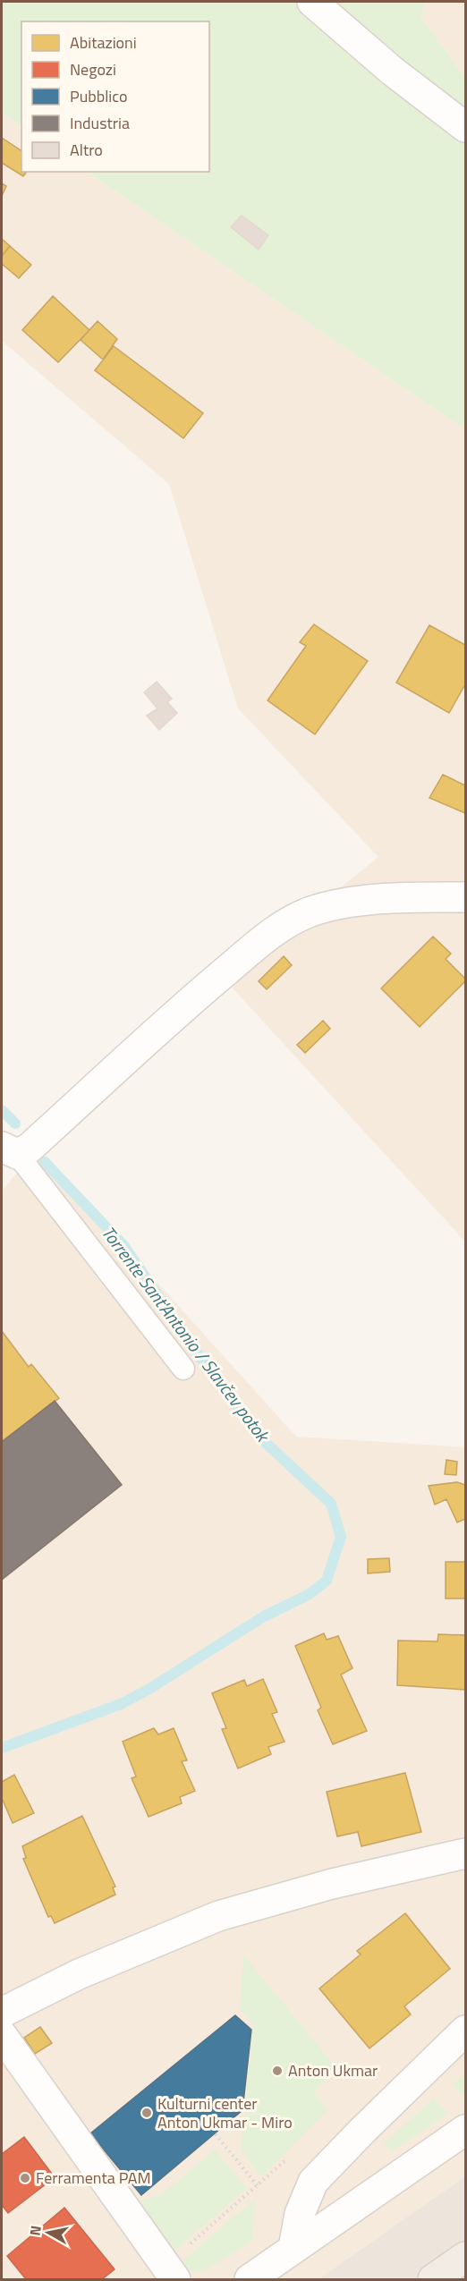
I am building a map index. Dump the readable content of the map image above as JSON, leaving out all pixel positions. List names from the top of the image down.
{
  "water": ["Torrente Sant'Antonio / Slavčev potok"],
  "places": ["Anton Ukmar", "Kulturni center Anton Ukmar - Miro", "Ferramenta PAM"],
  "legend": [
    "Abitazioni",
    "Negozi",
    "Pubblico",
    "Industria",
    "Altro"
  ],
  "north": "left"
}
